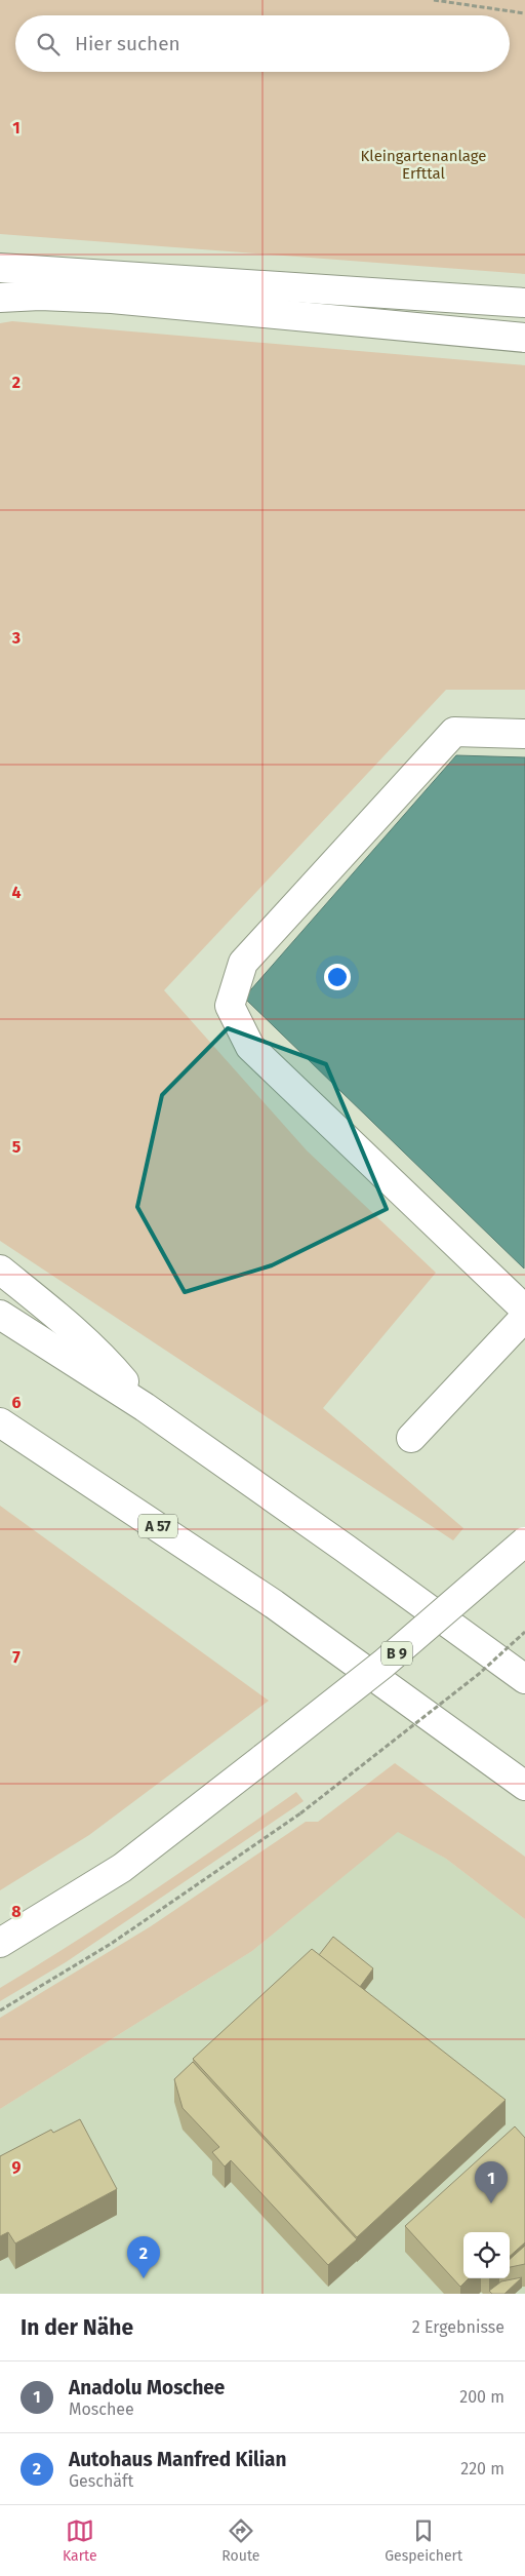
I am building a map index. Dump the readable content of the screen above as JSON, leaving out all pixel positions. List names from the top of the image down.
{
  "streets": {
    "main road": ["A 57", "B 9"]
  },
  "parks": ["Kleingartenanlage Erfttal"],
  "page": {
    "search": "Hier suchen",
    "pins": ["1", "2"],
    "heading": ["In der Nähe", "2 Ergebnisse"],
    "list": [
      {
        "mark": "1",
        "name": "Anadolu Moschee",
        "note": "Moschee",
        "value": "200 m"
      },
      {
        "mark": "2",
        "name": "Autohaus Manfred Kilian",
        "note": "Geschäft",
        "value": "220 m"
      }
    ],
    "nav": ["Karte", "Route", "Gespeichert"]
  },
  "grid": {
    "rows": [
      "1",
      "2",
      "3",
      "4",
      "5",
      "6",
      "7",
      "8",
      "9"
    ]
  }
}
